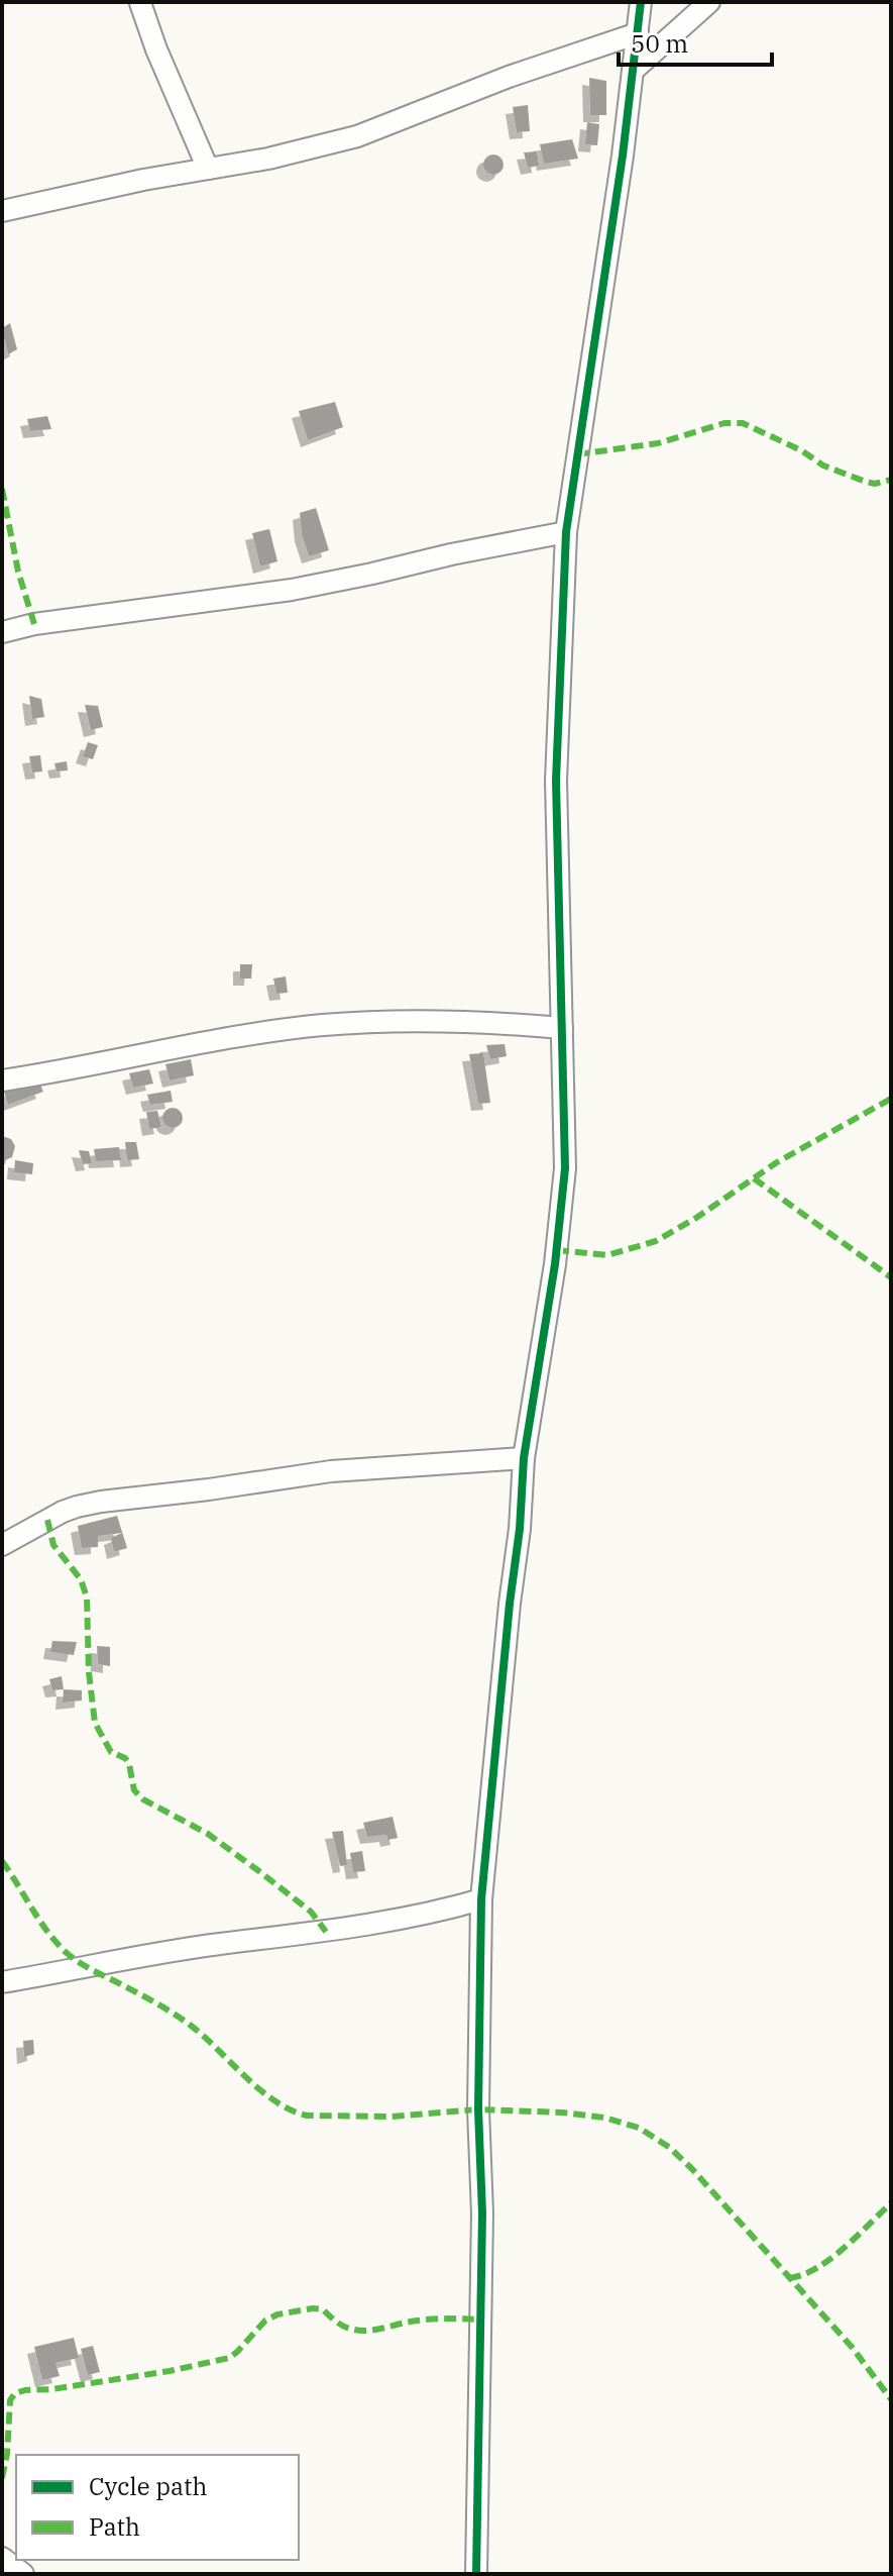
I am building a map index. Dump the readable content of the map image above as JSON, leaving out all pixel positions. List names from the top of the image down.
{
  "legend": ["Cycle path", "Path"],
  "scale_bar": "50 m"
}
